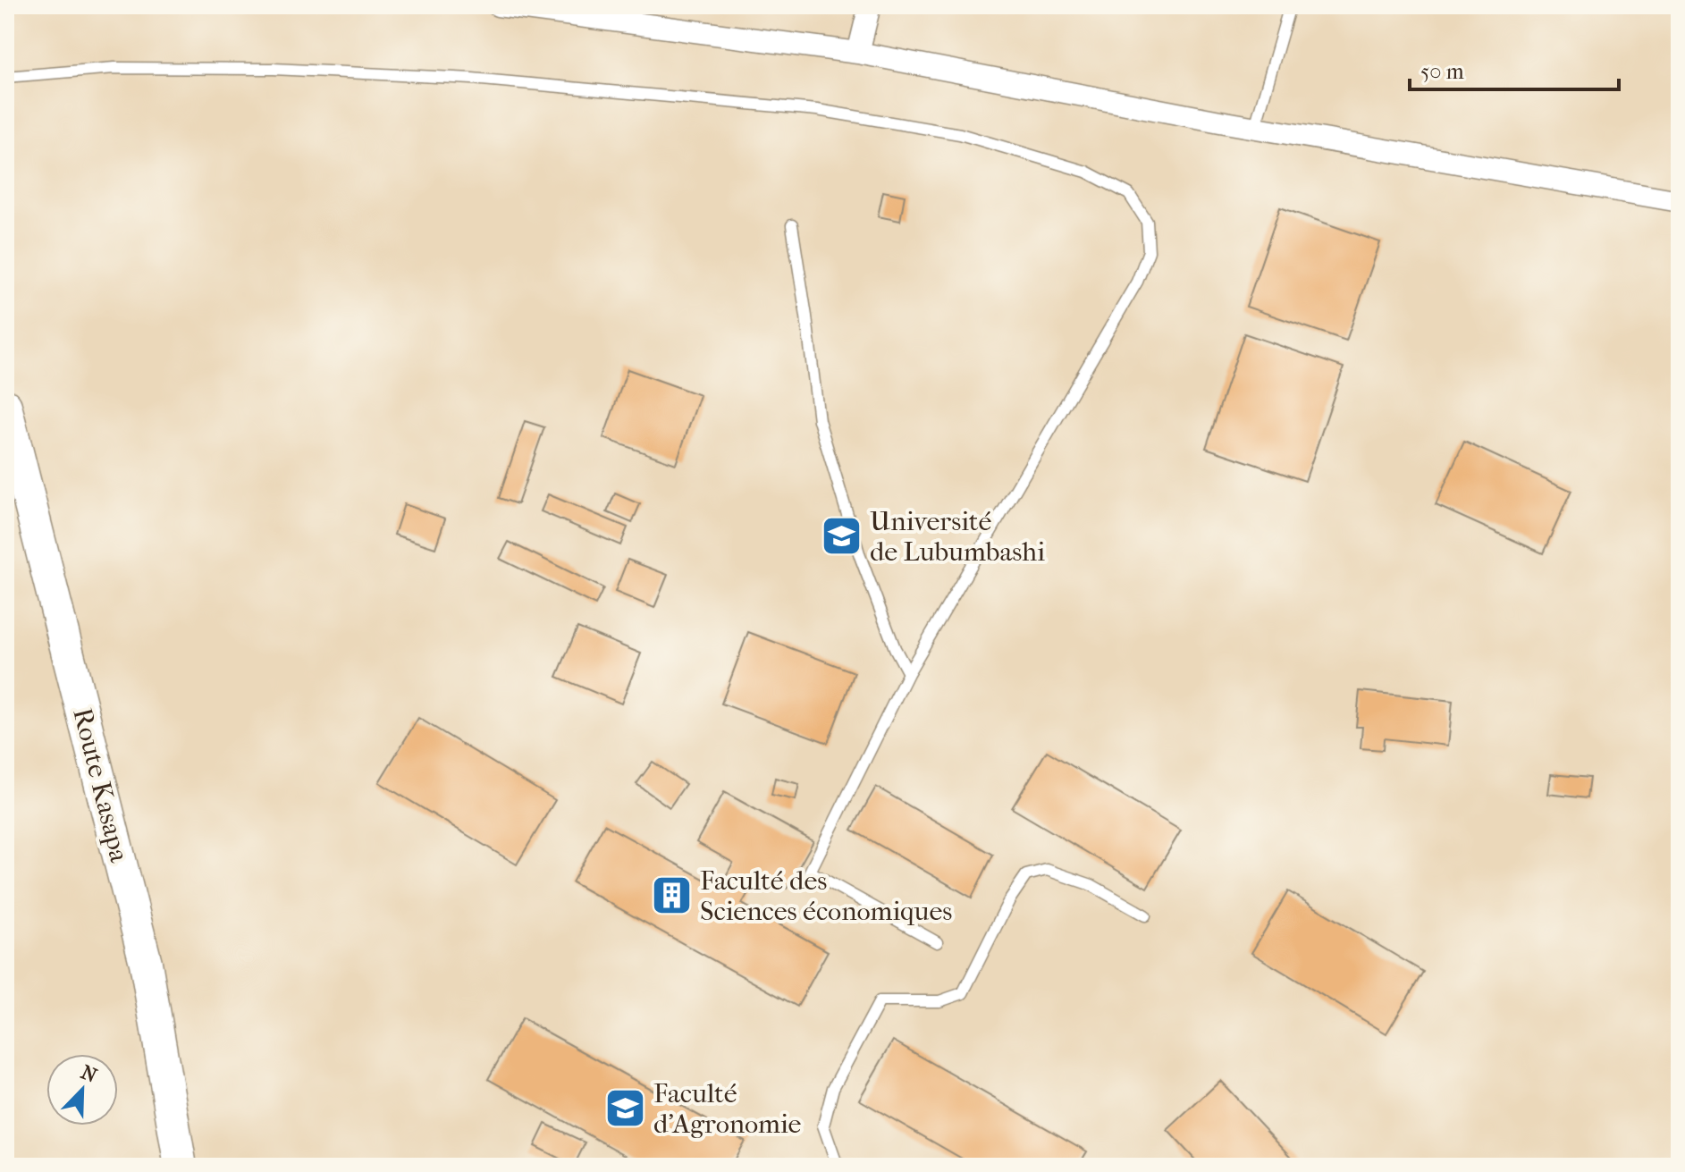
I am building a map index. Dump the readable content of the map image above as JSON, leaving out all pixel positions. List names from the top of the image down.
{
  "streets": {
    "main road": ["Route Kasapa"]
  },
  "places": {
    "school or university": ["Université de Lubumbashi", "Faculté d'Agronomie"],
    "building": ["Faculté des Sciences économiques"]
  },
  "scale_bar": "50 m",
  "north": "top right"
}
